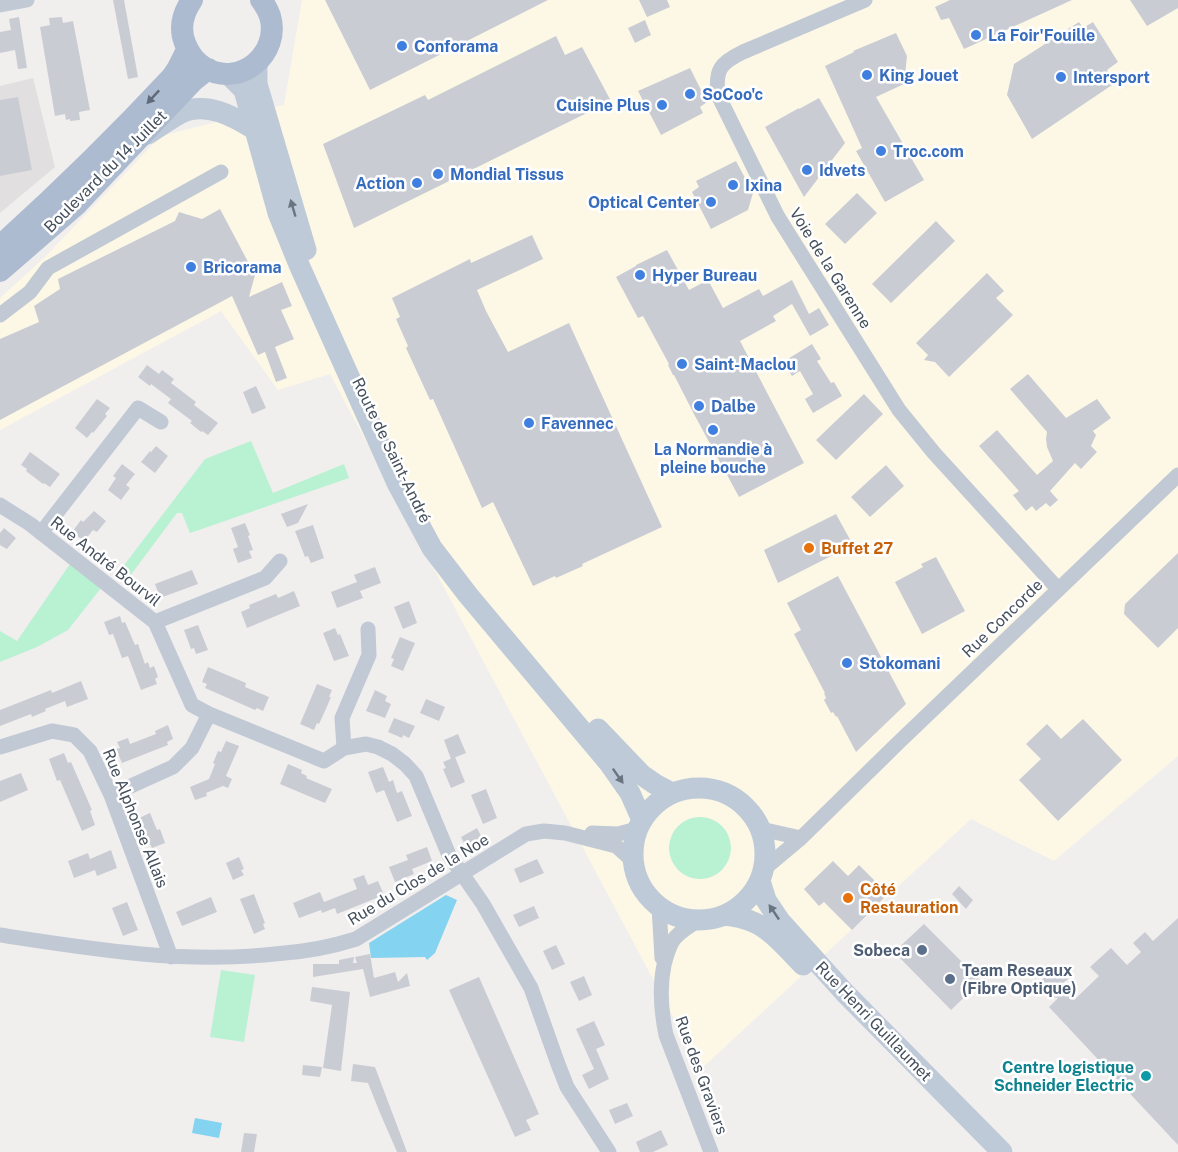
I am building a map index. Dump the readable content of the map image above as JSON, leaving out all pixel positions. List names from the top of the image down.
{
  "streets": {
    "main road": ["Boulevard du 14 Juillet", "Route de Saint-André", "Rue Henri Guillaumet"],
    "street": [
      "Voie de la Garenne",
      "Rue André Bourvil",
      "Rue Concorde",
      "Rue Alphonse Allais",
      "Rue du Clos de la Noe",
      "Rue des Graviers"
    ]
  },
  "crossings": [
    ["Boulevard du 14 Juillet", "Route de Saint-André"],
    ["Voie de la Garenne", "Rue Concorde"],
    ["Route de Saint-André", "Rue Concorde"],
    ["Route de Saint-André", "Rue du Clos de la Noe"],
    ["Route de Saint-André", "Rue Henri Guillaumet"],
    ["Rue Concorde", "Rue du Clos de la Noe"],
    ["Rue Concorde", "Rue Henri Guillaumet"],
    ["Rue Alphonse Allais", "Rue du Clos de la Noe"],
    ["Rue du Clos de la Noe", "Rue Henri Guillaumet"]
  ],
  "places": [
    "La Foir'Fouille",
    "Conforama",
    "King Jouet",
    "Intersport",
    "SoCoo'c",
    "Cuisine Plus",
    "Troc.com",
    "Idvets",
    "Mondial Tissus",
    "Action",
    "Ixina",
    "Optical Center",
    "Bricorama",
    "Hyper Bureau",
    "Saint-Maclou",
    "Dalbe",
    "Favennec",
    "La Normandie à pleine bouche",
    "Buffet 27",
    "Stokomani",
    "Côté Restauration",
    "Sobeca",
    "Team Reseaux (Fibre Optique)",
    "Centre logistique Schneider Electric"
  ]
}
